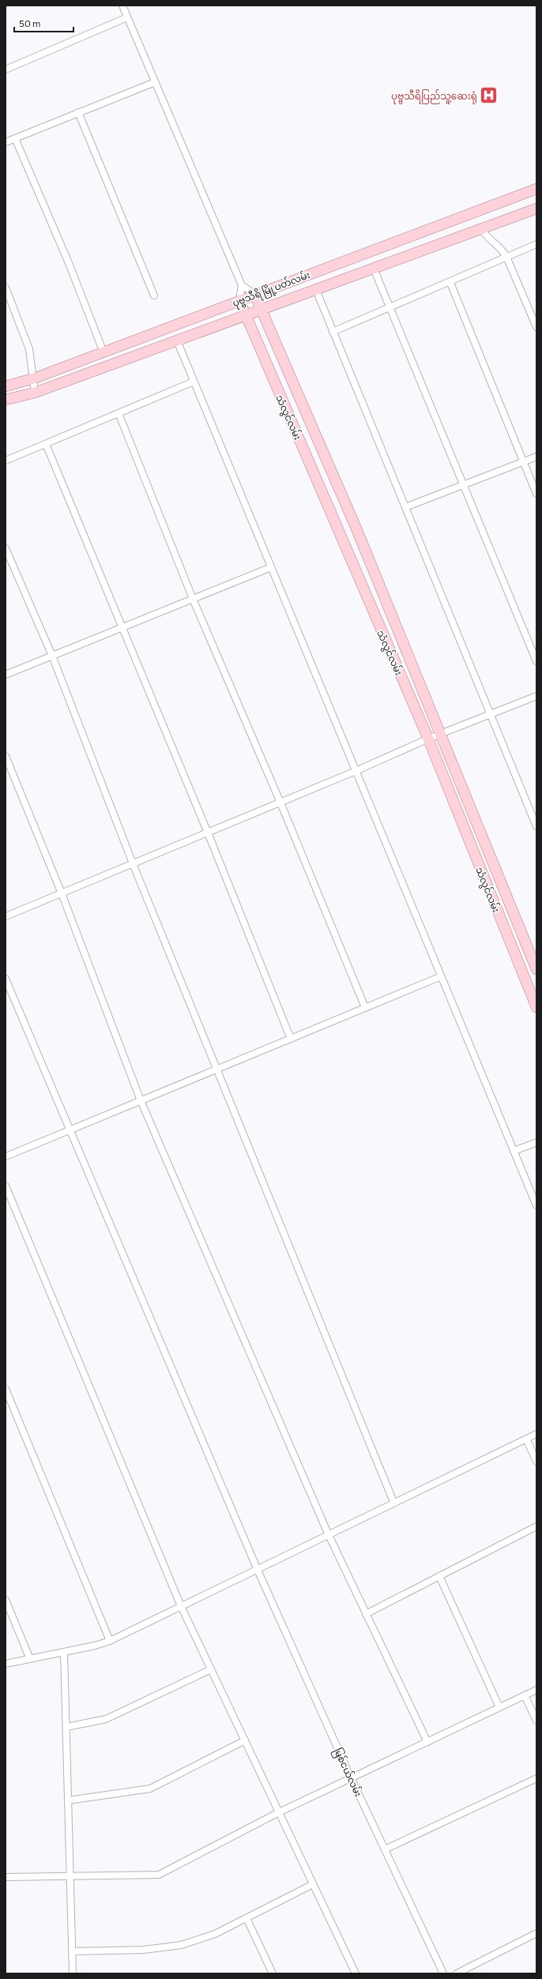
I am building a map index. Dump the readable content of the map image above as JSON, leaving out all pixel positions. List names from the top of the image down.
{
  "streets": {
    "main road": ["ပုဗ္ဗသီရိ မြို့ပတ်လမ်း", "သံလွင်လမ်း"],
    "street": ["မြစ်ငယ်လမ်း"]
  },
  "crossings": [
    ["ပုဗ္ဗသီရိ မြို့ပတ်လမ်း", "သံလွင်လမ်း"]
  ],
  "places": {
    "hospital": ["ပုဗ္ဗသီရိပြည်သူ့ဆေးရုံ"]
  },
  "scale_bar": "50 m"
}
